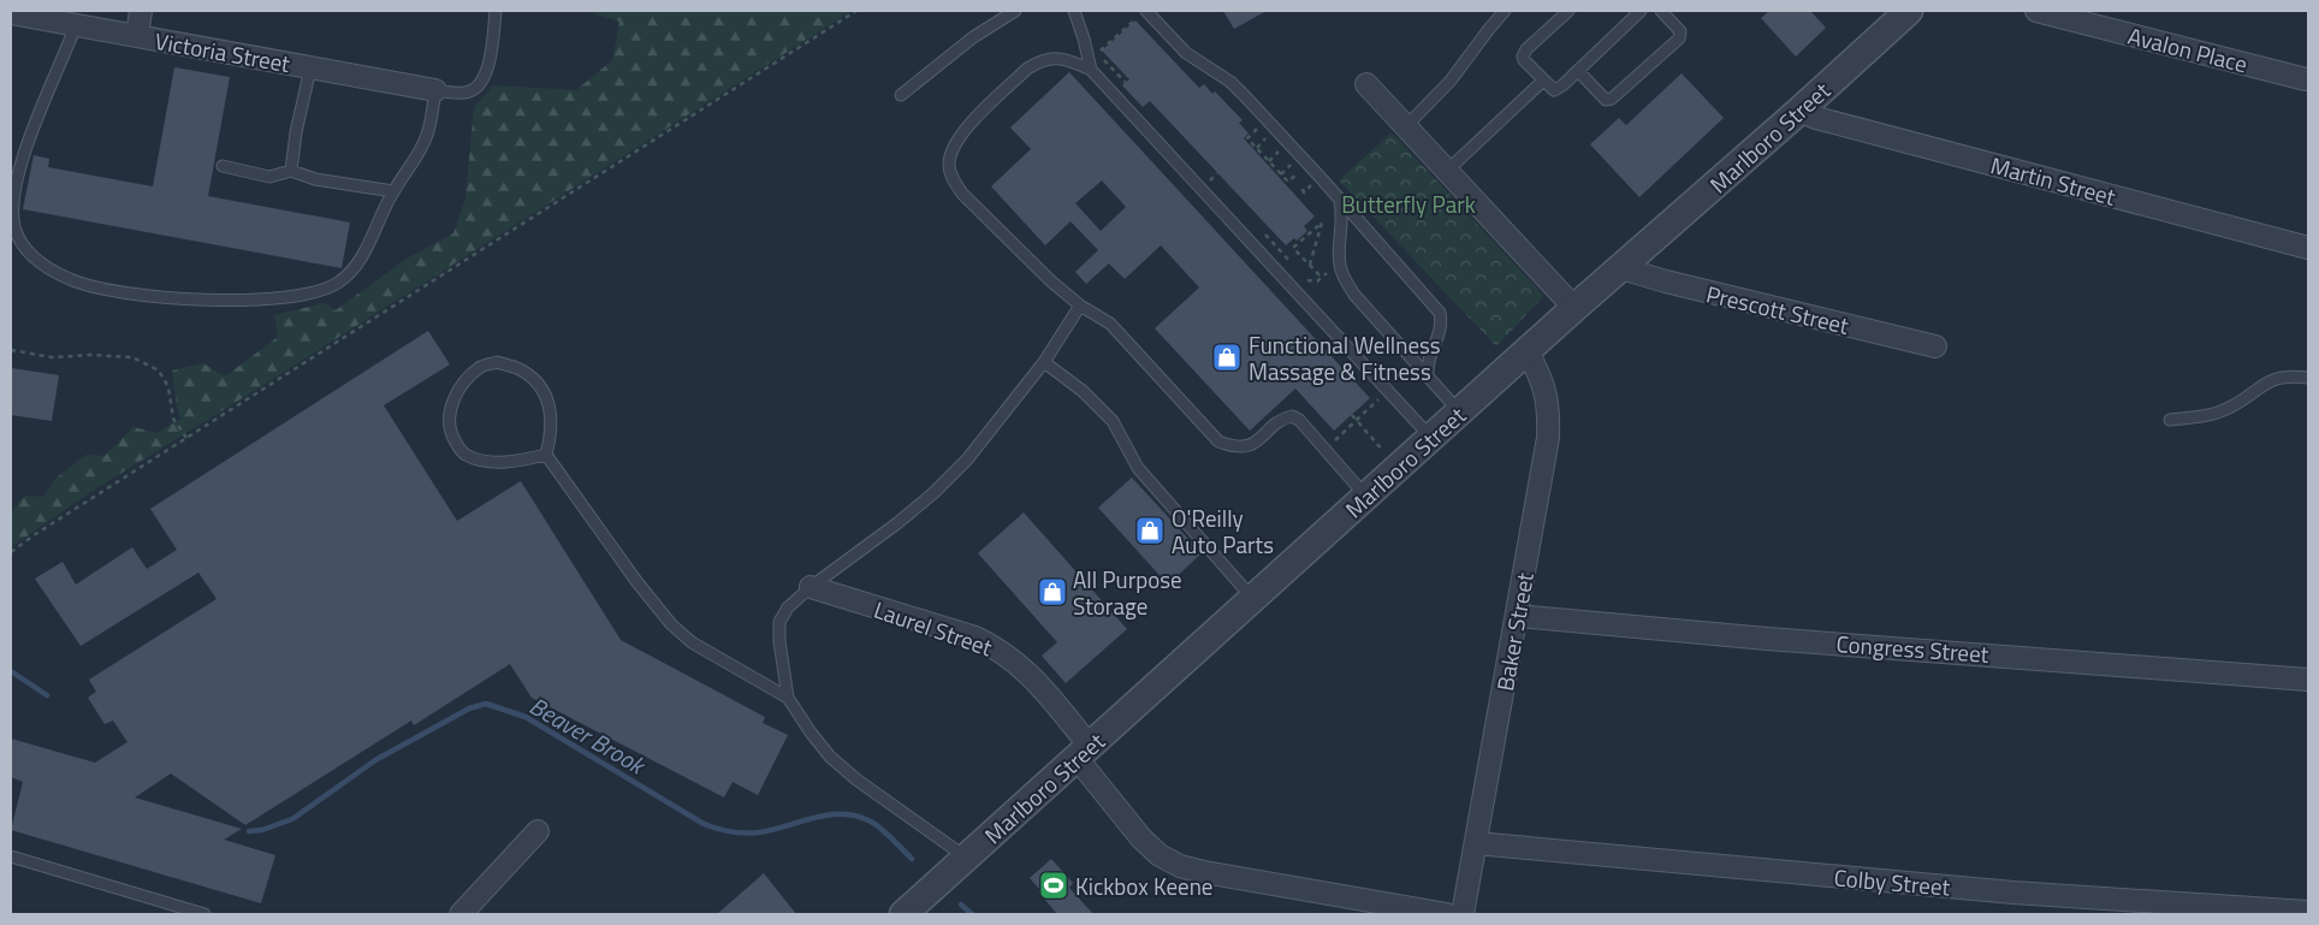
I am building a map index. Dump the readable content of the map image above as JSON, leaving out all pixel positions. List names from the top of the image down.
{
  "streets": {
    "street": [
      "Avalon Place",
      "Victoria Street",
      "Marlboro Street",
      "Martin Street",
      "Prescott Street",
      "Laurel Street",
      "Baker Street",
      "Congress Street",
      "Colby Street"
    ]
  },
  "crossings": [
    ["Marlboro Street", "Martin Street"],
    ["Marlboro Street", "Prescott Street"],
    ["Marlboro Street", "Laurel Street"],
    ["Marlboro Street", "Baker Street"],
    ["Baker Street", "Congress Street"],
    ["Baker Street", "Colby Street"]
  ],
  "water": ["Beaver Brook"],
  "parks": ["Butterfly Park"],
  "places": {
    "shop": ["Functional Wellness Massage & Fitness", "O'Reilly Auto Parts", "All Purpose Storage"],
    "sports": ["Kickbox Keene"]
  }
}
